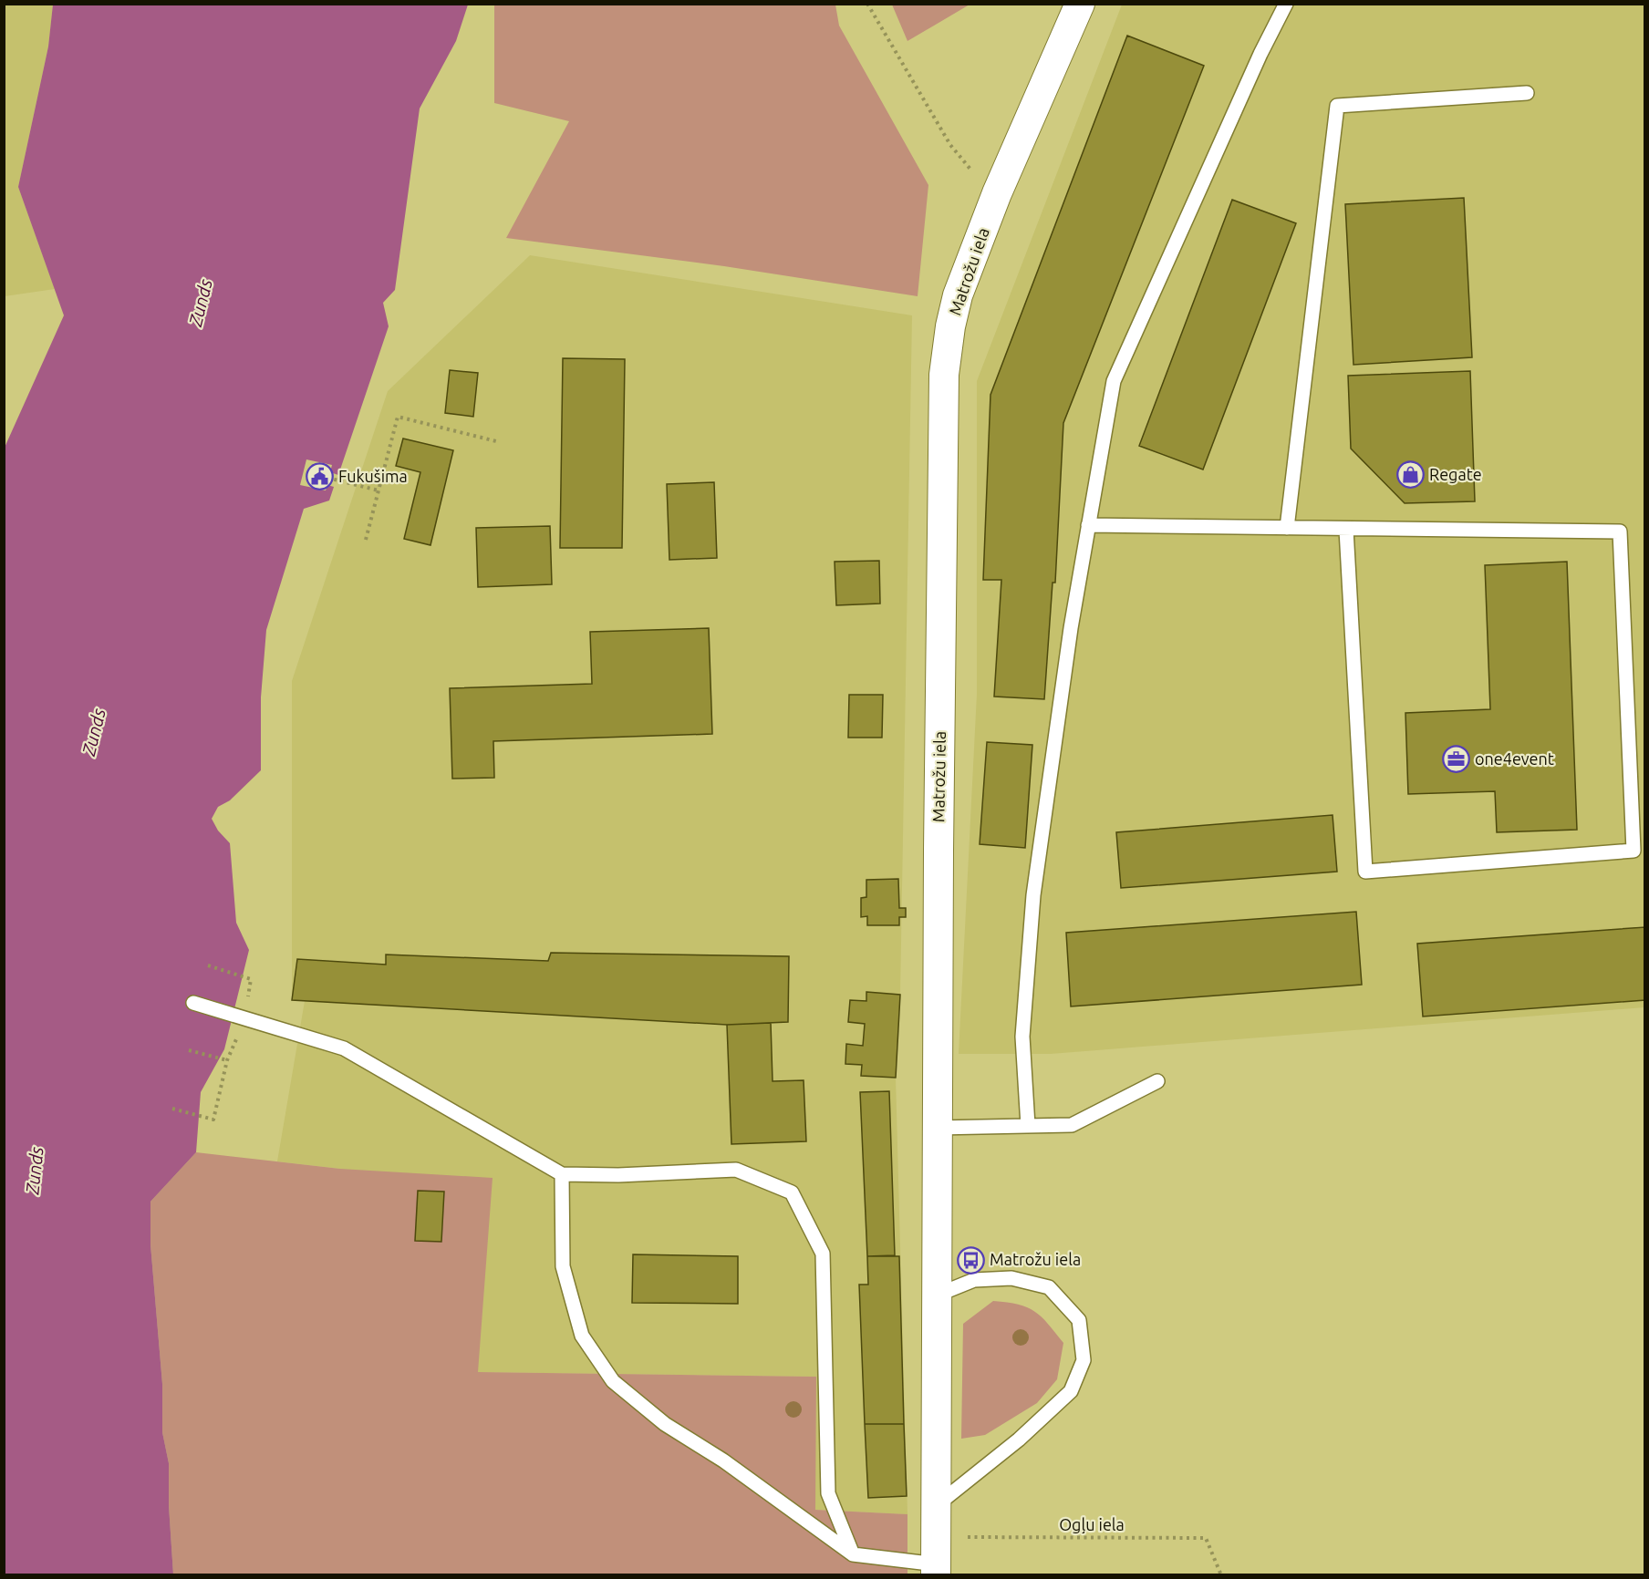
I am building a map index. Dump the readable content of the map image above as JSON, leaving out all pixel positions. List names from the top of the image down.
{
  "streets": {
    "street": ["Matrožu iela"],
    "path": ["Ogļu iela"]
  },
  "crossings": [
    ["Matrožu iela", "Ogļu iela"]
  ],
  "water": ["Zunds"],
  "places": {
    "shop": ["Regate"],
    "public building": ["Fukušima"],
    "office": ["one4event"],
    "bus stop": ["Matrožu iela"]
  }
}
